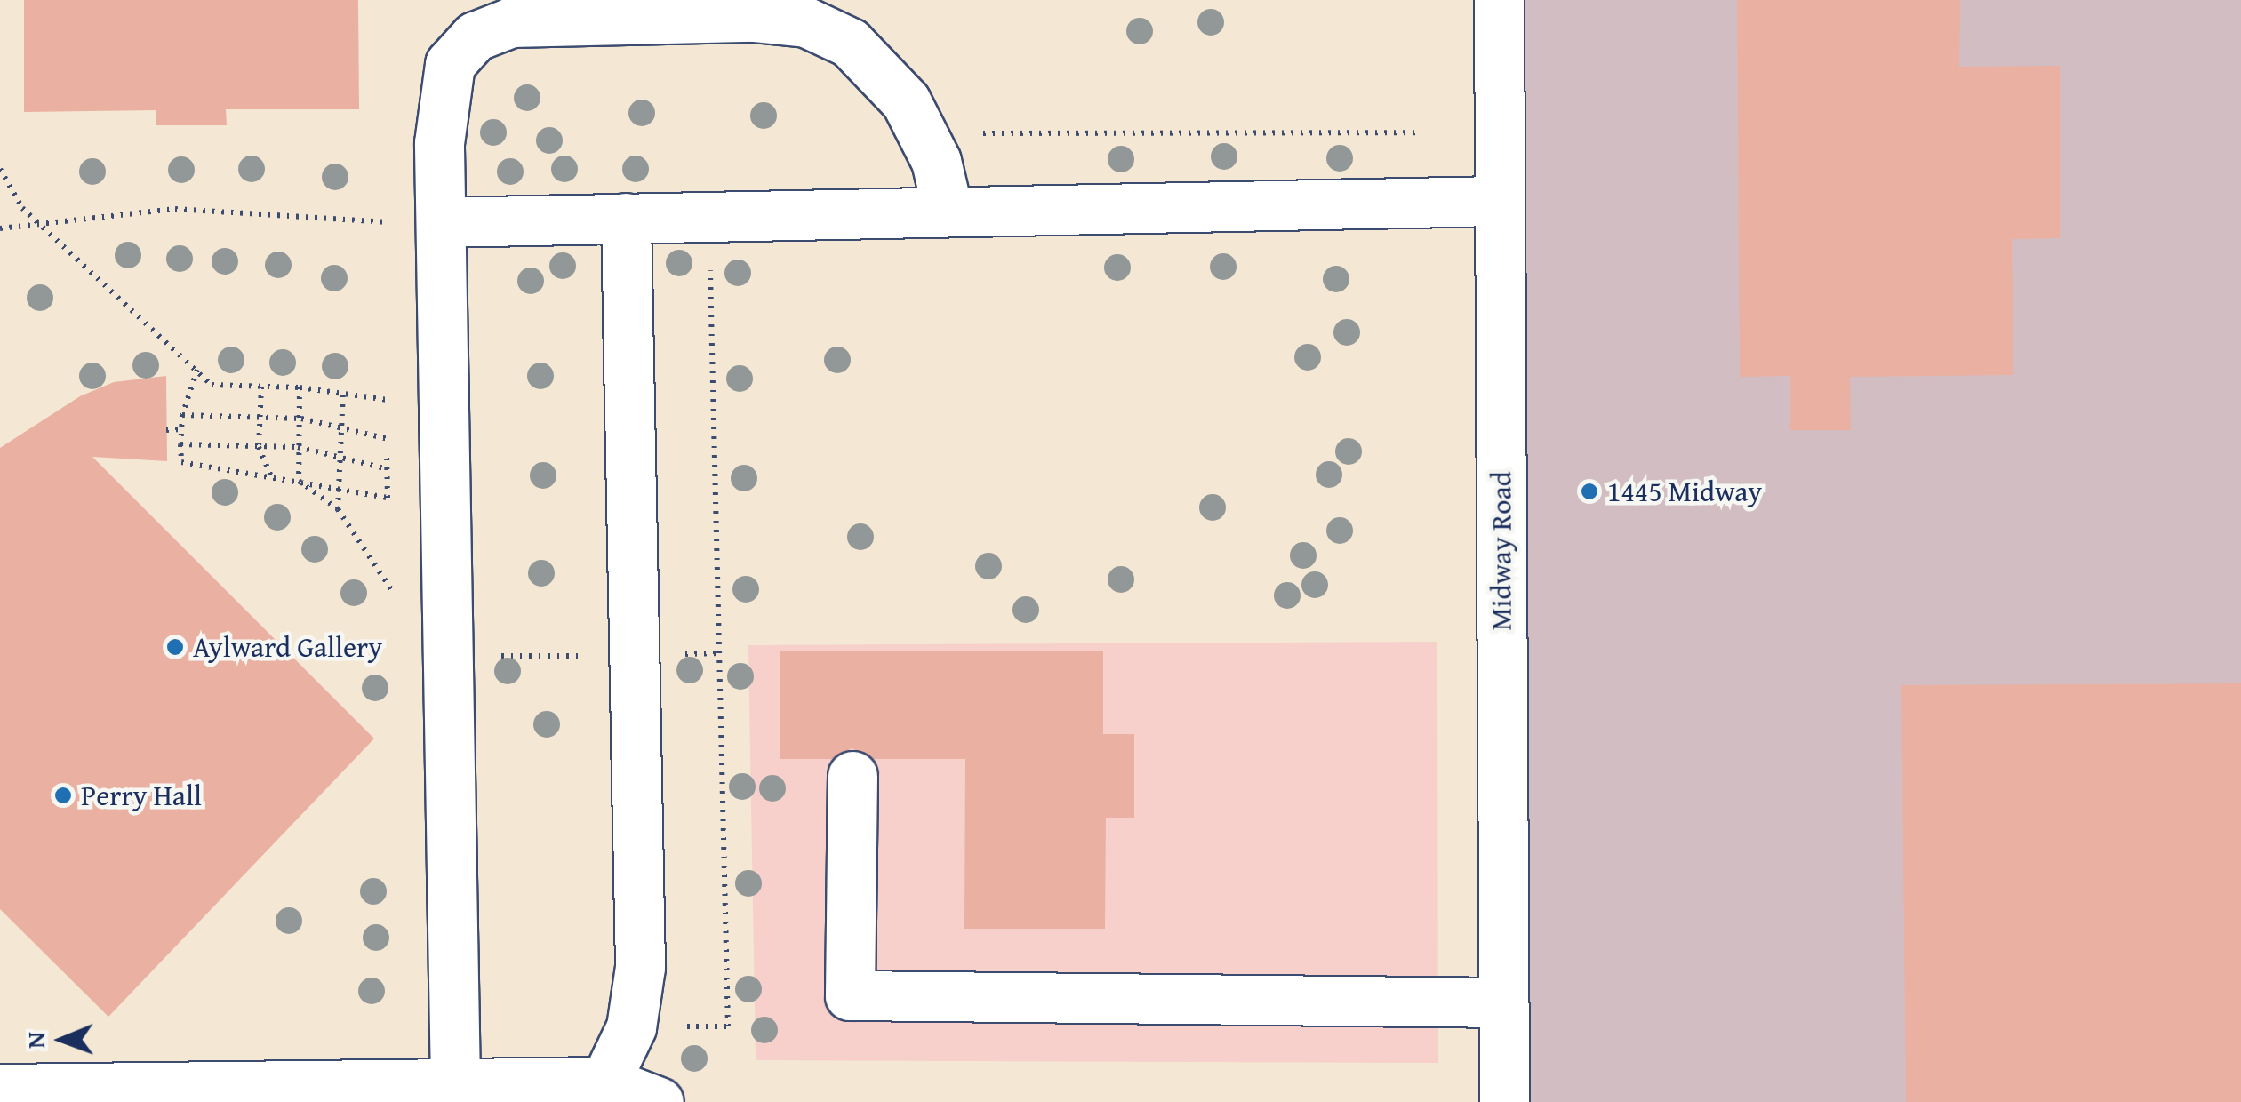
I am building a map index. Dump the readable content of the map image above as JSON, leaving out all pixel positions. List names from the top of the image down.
{
  "streets": {
    "main road": ["Midway Road"]
  },
  "places": ["1445 Midway", "Aylward Gallery", "Perry Hall"],
  "north": "left"
}
